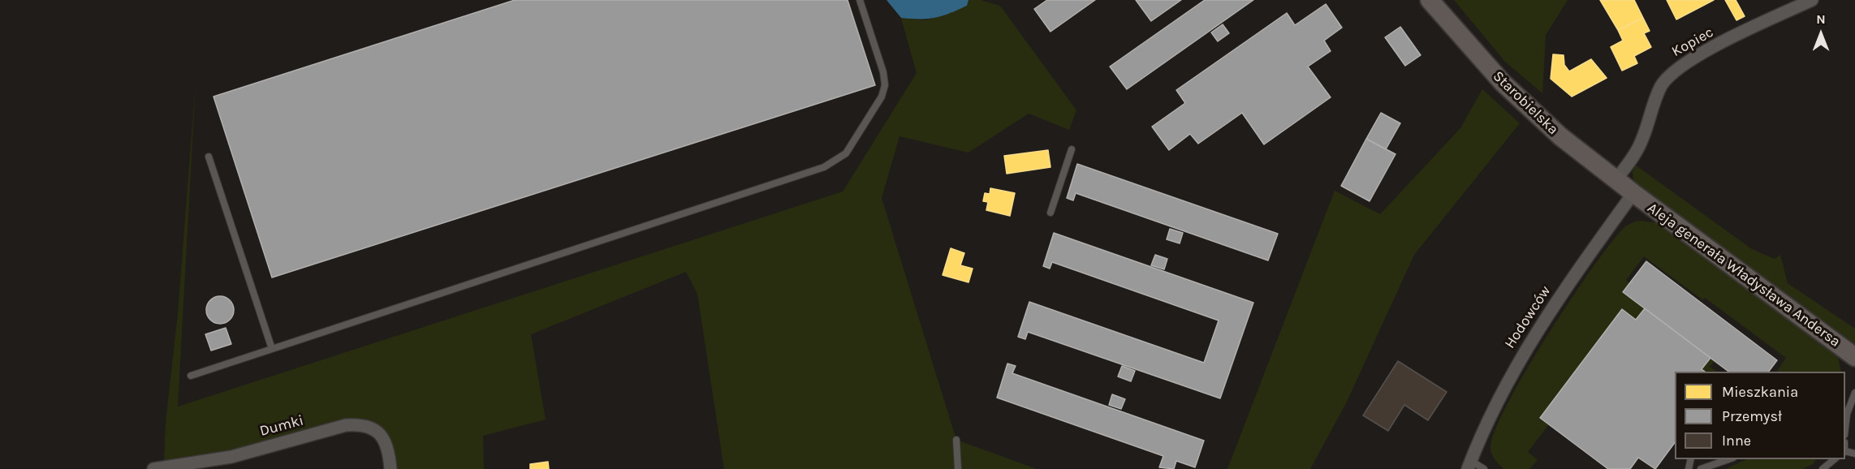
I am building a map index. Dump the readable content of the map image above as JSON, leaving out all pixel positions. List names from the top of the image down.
{
  "streets": {
    "street": [
      "Kopiec",
      "Starobielska",
      "Aleja generała Władysława Andersa",
      "Hodowców",
      "Dumki"
    ]
  },
  "crossings": [
    ["Kopiec", "Starobielska"],
    ["Starobielska", "Aleja generała Władysława Andersa"],
    ["Starobielska", "Hodowców"],
    ["Aleja generała Władysława Andersa", "Hodowców"]
  ],
  "legend": ["Mieszkania", "Przemysł", "Inne"],
  "north": "top"
}
